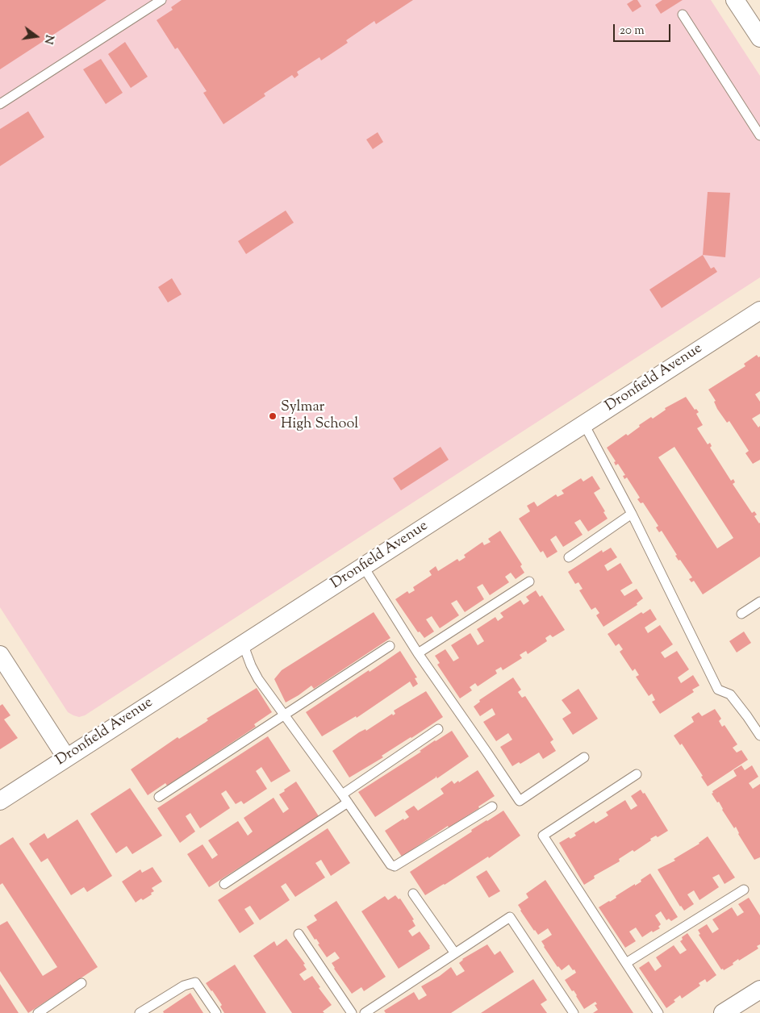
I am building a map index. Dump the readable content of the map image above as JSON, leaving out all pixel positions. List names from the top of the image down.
{
  "streets": {
    "street": ["Dronfield Avenue"]
  },
  "places": ["Sylmar High School"],
  "scale_bar": "20 m",
  "north": "right"
}
